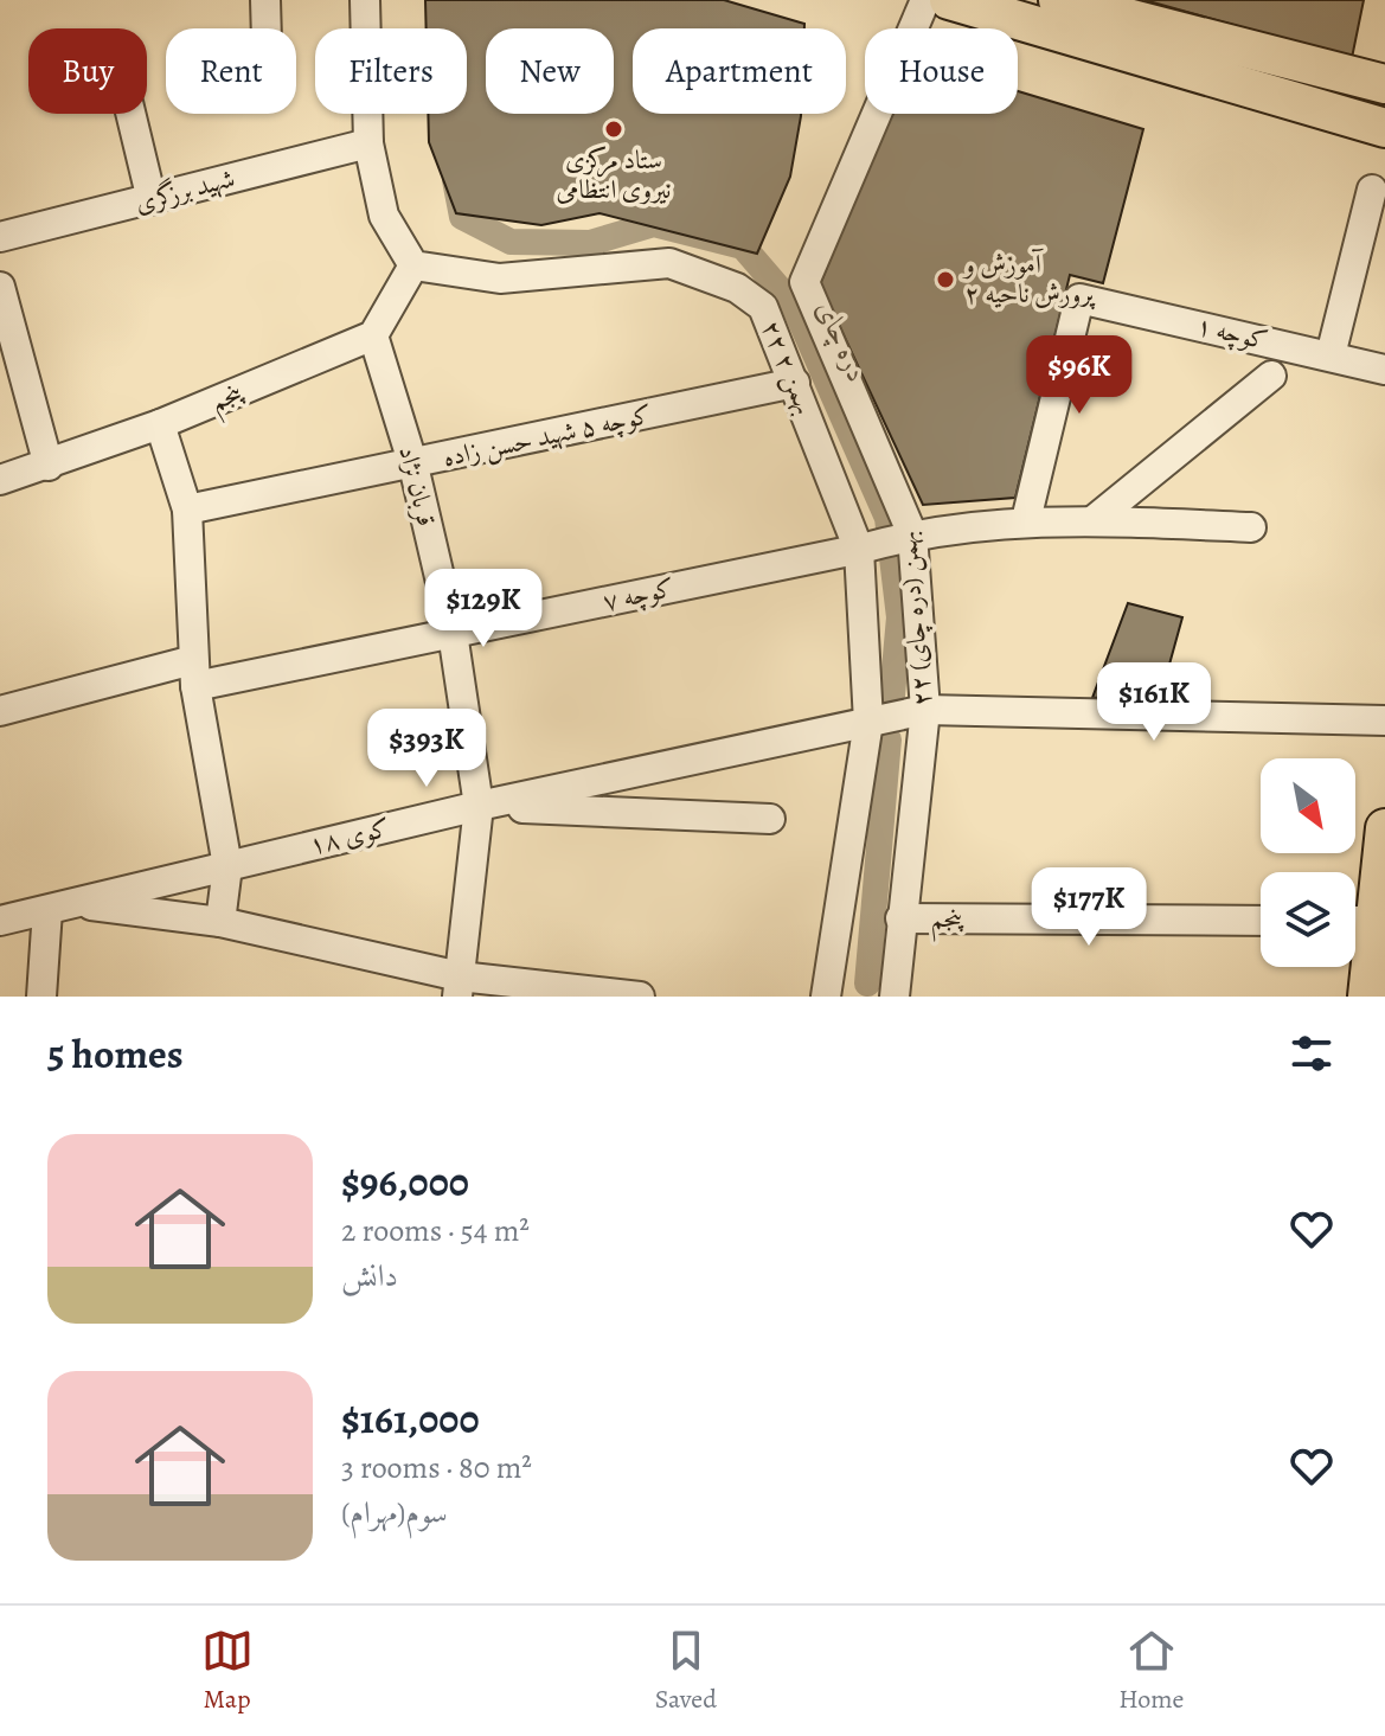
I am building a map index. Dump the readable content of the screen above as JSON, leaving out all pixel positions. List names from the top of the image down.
{
  "streets": {
    "street": [
      "شهید برزگری",
      "کوچه ۱",
      "۲۲ بهمن ۲",
      "پنجم",
      "کوچه ۵ شهید حسن زاده",
      "قربان نژاد",
      "کوچه ۷",
      "۲۲ بهمن (دره چای)",
      "کوی ۱۸"
    ]
  },
  "crossings": [
    ["کوچه ۱", "کوچه ۷"],
    ["۲۲ بهمن ۲", "کوچه ۵ شهید حسن زاده"],
    ["۲۲ بهمن ۲", "کوچه ۷"],
    ["۲۲ بهمن ۲", "کوی ۱۸"],
    ["پنجم", "قربان نژاد"],
    ["پنجم", "۲۲ بهمن (دره چای)"],
    ["کوچه ۵ شهید حسن زاده", "قربان نژاد"],
    ["قربان نژاد", "کوچه ۷"],
    ["قربان نژاد", "کوی ۱۸"],
    ["کوچه ۷", "۲۲ بهمن (دره چای)"],
    ["۲۲ بهمن (دره چای)", "کوی ۱۸"]
  ],
  "water": ["دره چای"],
  "places": ["ستاد مرکزی نیروی انتظامی", "آموزش و پرورش ناحیه ۲"],
  "north": "bottom right",
  "page": {
    "chip": [
      "Buy",
      "Rent",
      "Filters",
      "New",
      "Apartment",
      "House"
    ],
    "price": [
      "$96K",
      "$129K",
      "$161K",
      "$393K",
      "$177K"
    ],
    "heading": "5 homes",
    "list": [
      {
        "name": "$96,000",
        "note": "2 rooms · 54 m² · دانش"
      },
      {
        "name": "$161,000",
        "note": "3 rooms · 80 m² · سوم(مهرام)"
      }
    ],
    "tabs": ["Map", "Saved", "Home"]
  }
}
